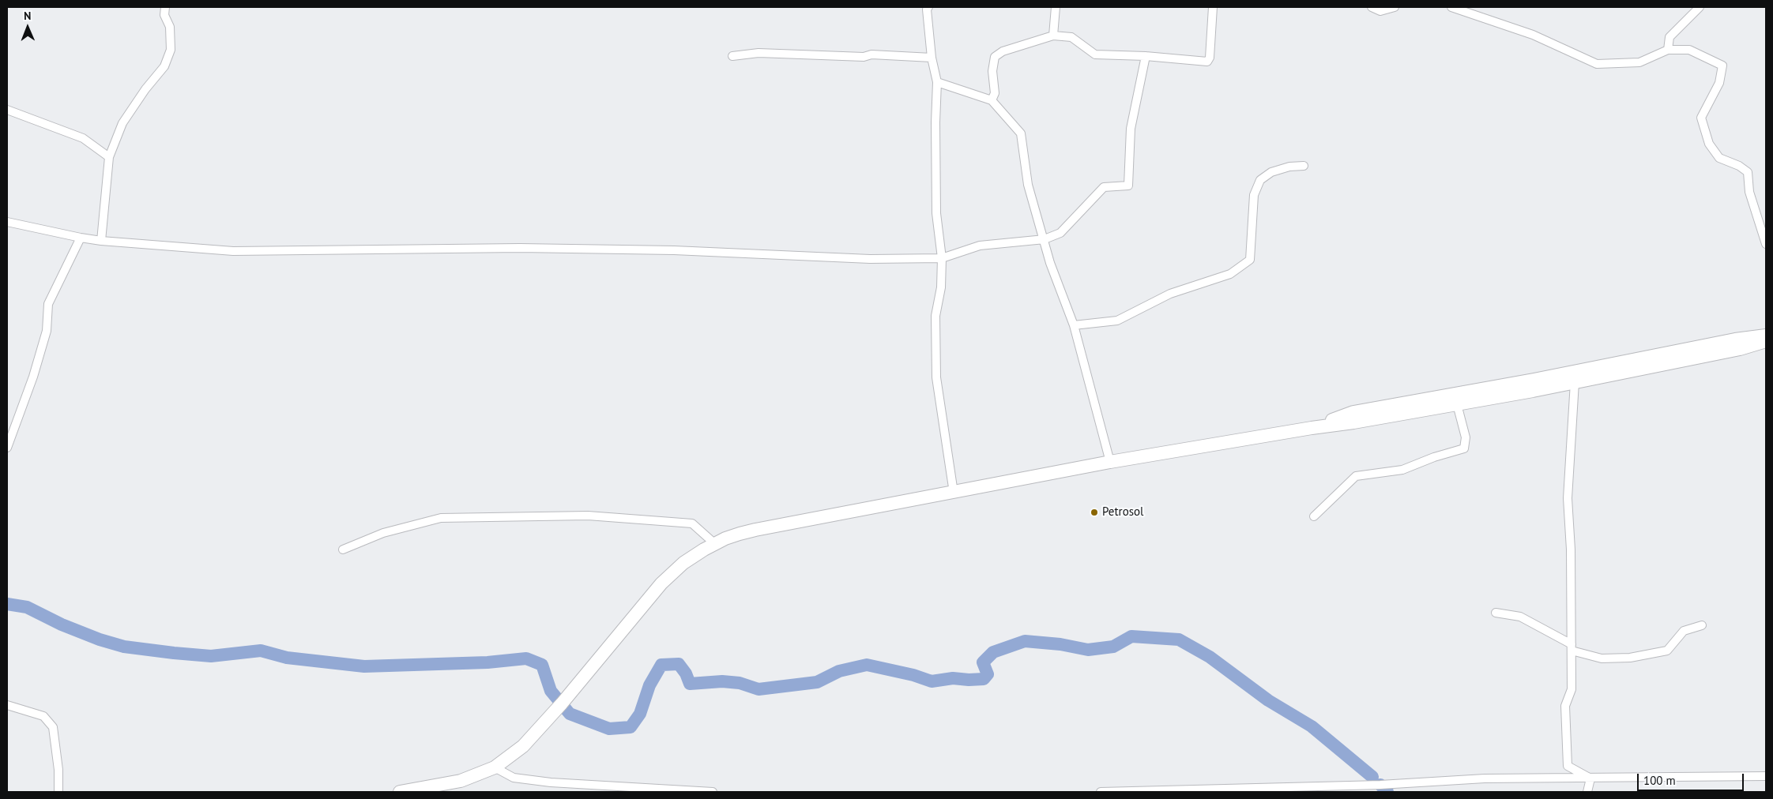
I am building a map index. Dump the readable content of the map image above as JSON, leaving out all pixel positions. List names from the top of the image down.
{
  "places": ["Petrosol"],
  "scale_bar": "100 m",
  "north": "top"
}
